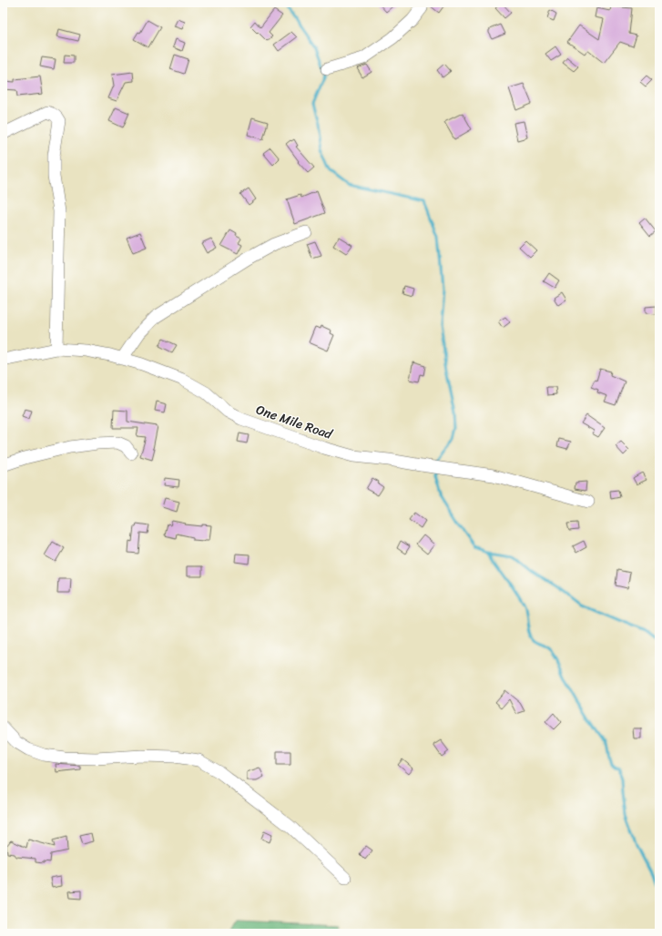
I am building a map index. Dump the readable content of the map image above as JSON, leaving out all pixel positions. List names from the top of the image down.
{
  "streets": {
    "street": ["One Mile Road"]
  }
}
